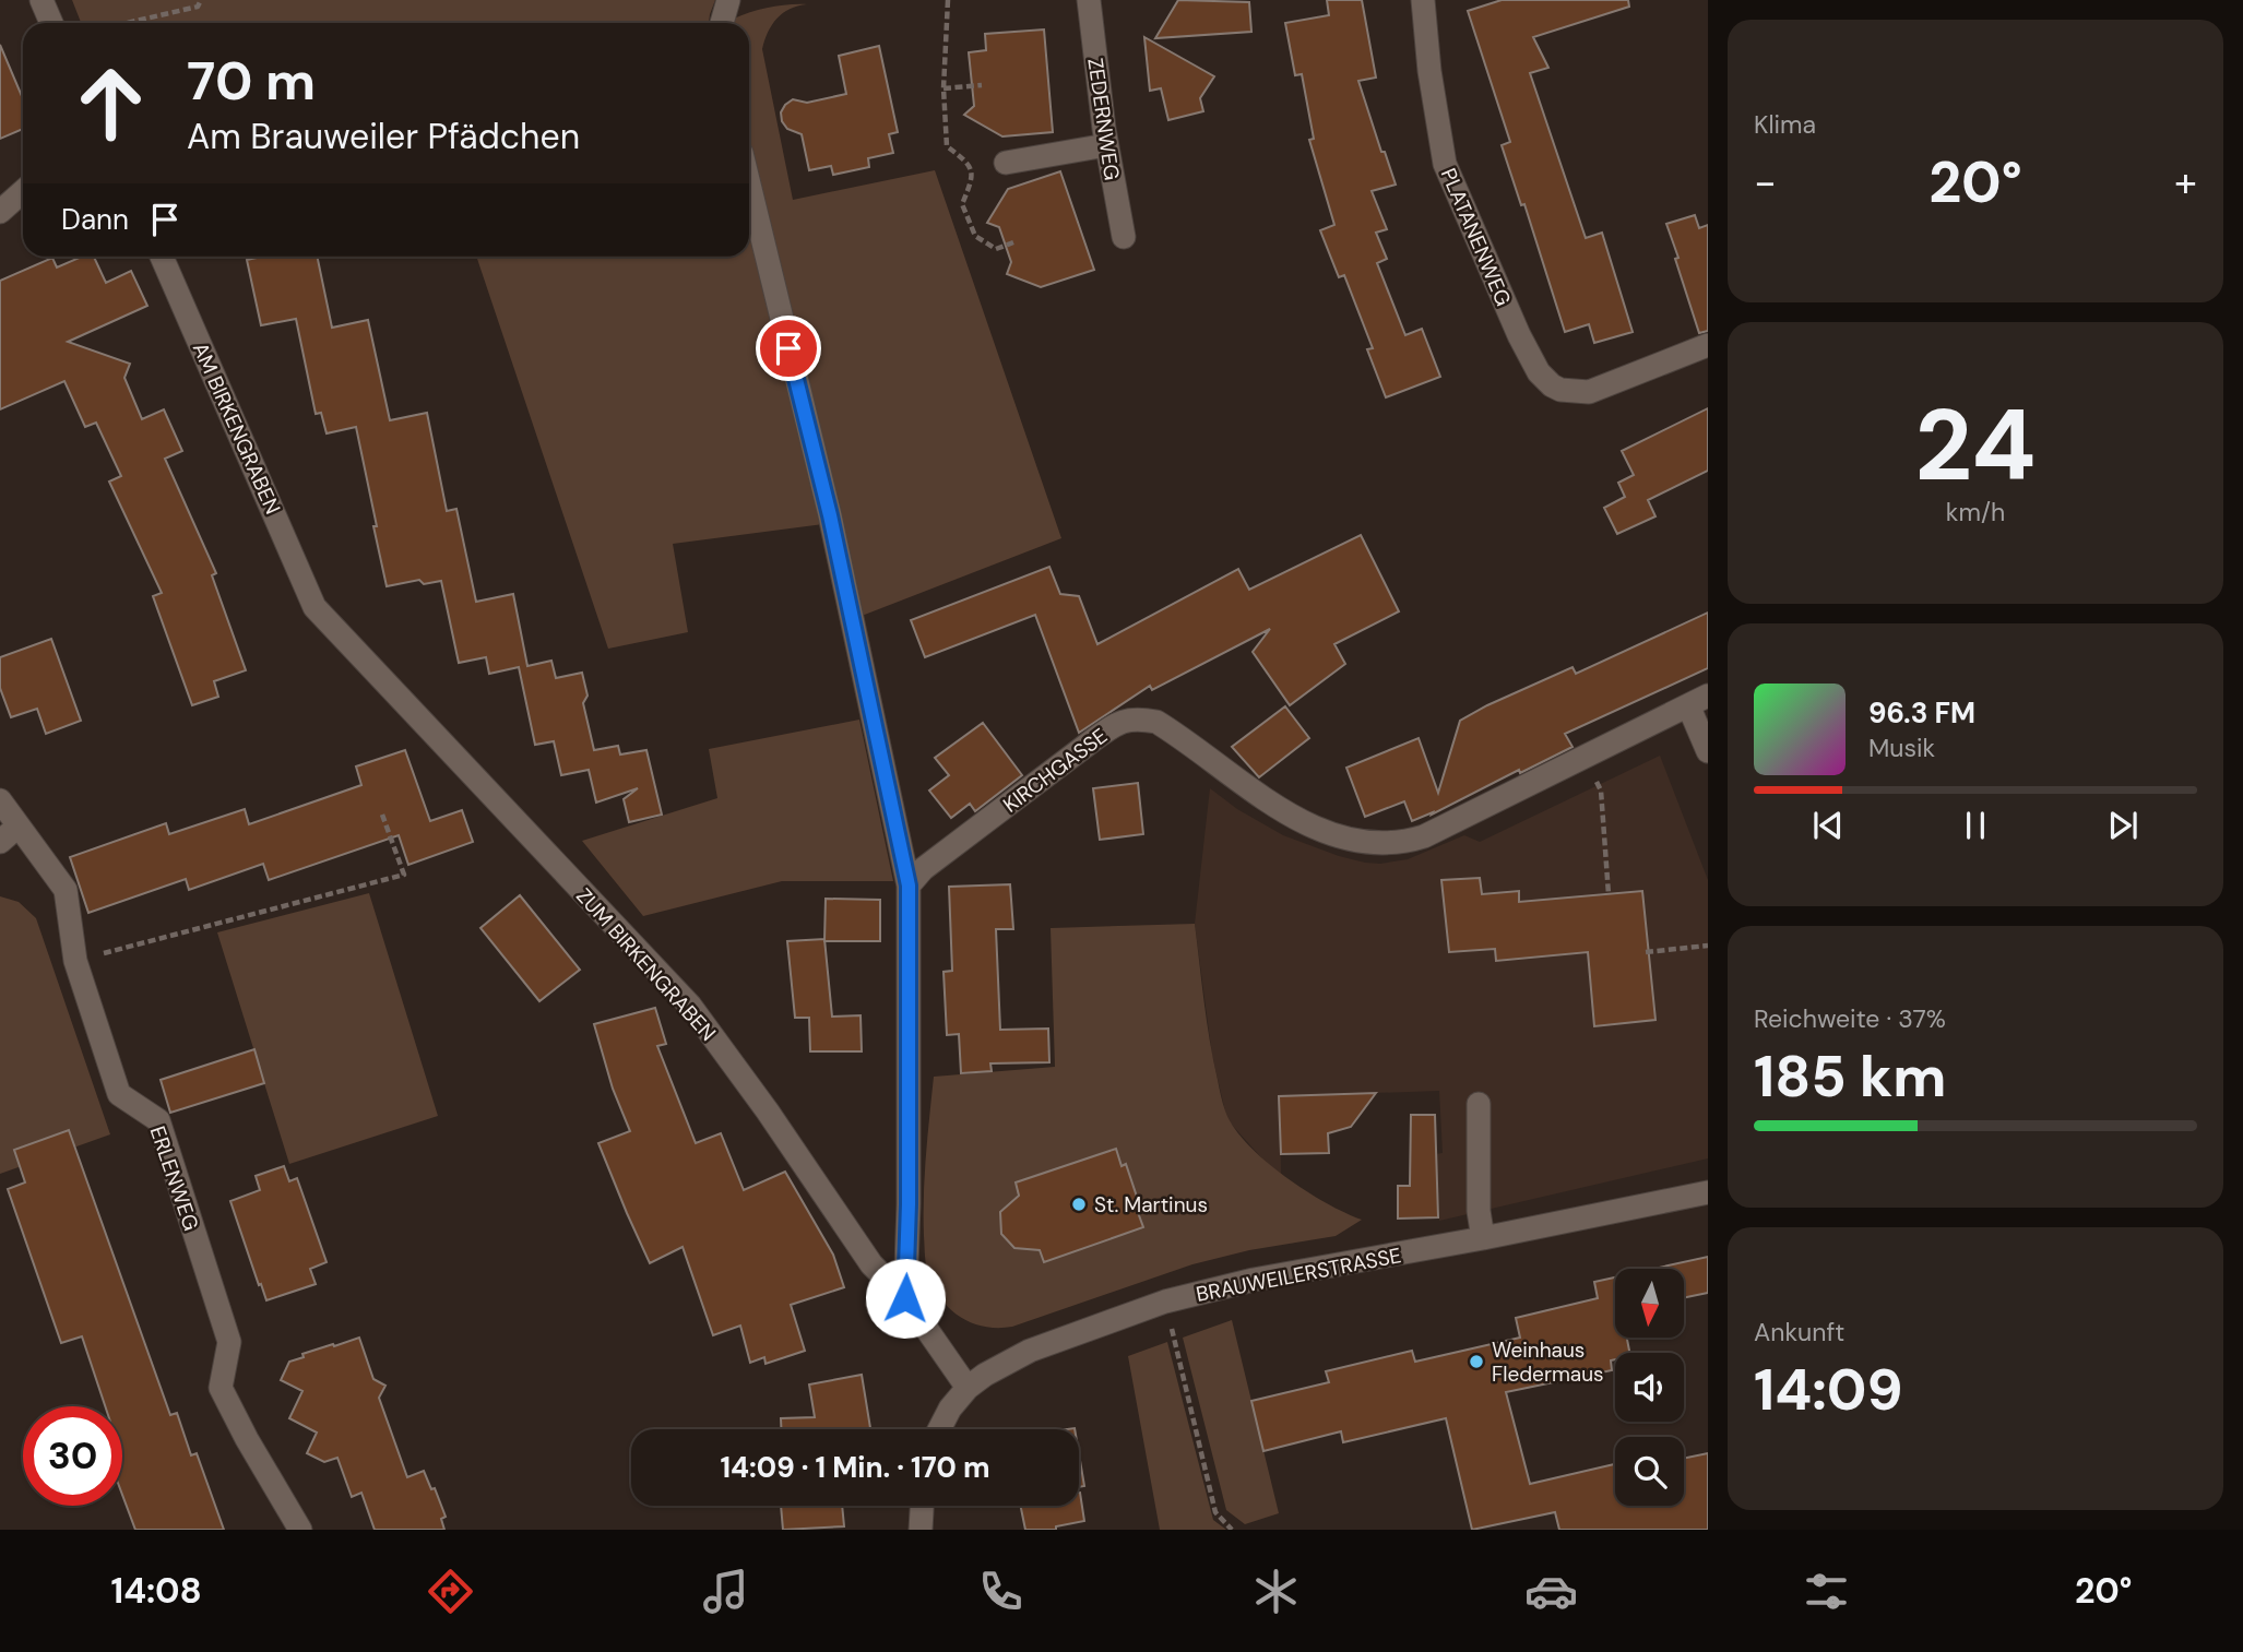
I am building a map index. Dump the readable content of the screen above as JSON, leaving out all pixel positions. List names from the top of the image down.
{
  "streets": {
    "street": [
      "ZEDERNWEG",
      "PLATANENWEG",
      "AM BIRKENGRABEN",
      "KIRCHGASSE",
      "ZUM BIRKENGRABEN",
      "ERLENWEG",
      "BRAUWEILERSTRASSE"
    ]
  },
  "crossings": [
    ["AM BIRKENGRABEN", "ZUM BIRKENGRABEN"],
    ["ZUM BIRKENGRABEN", "BRAUWEILERSTRASSE"]
  ],
  "places": ["St. Martinus", "Weinhaus Fledermaus"],
  "north": "bottom",
  "page": {
    "tile": [
      "Klima",
      ["24", "km/h"],
      ["Reichweite · 37%", "185 km"],
      ["Ankunft", "14:09"]
    ],
    "turn": ["70 m", "Am Brauweiler Pfädchen"],
    "heat": ["−", "20°", "+"],
    "then": "Dann",
    "song": ["96.3 FM", "Musik"],
    "limit": "30",
    "trip": "14:09 · 1 Min. · 170 m",
    "tabs": ["14:08", "20°"]
  }
}
